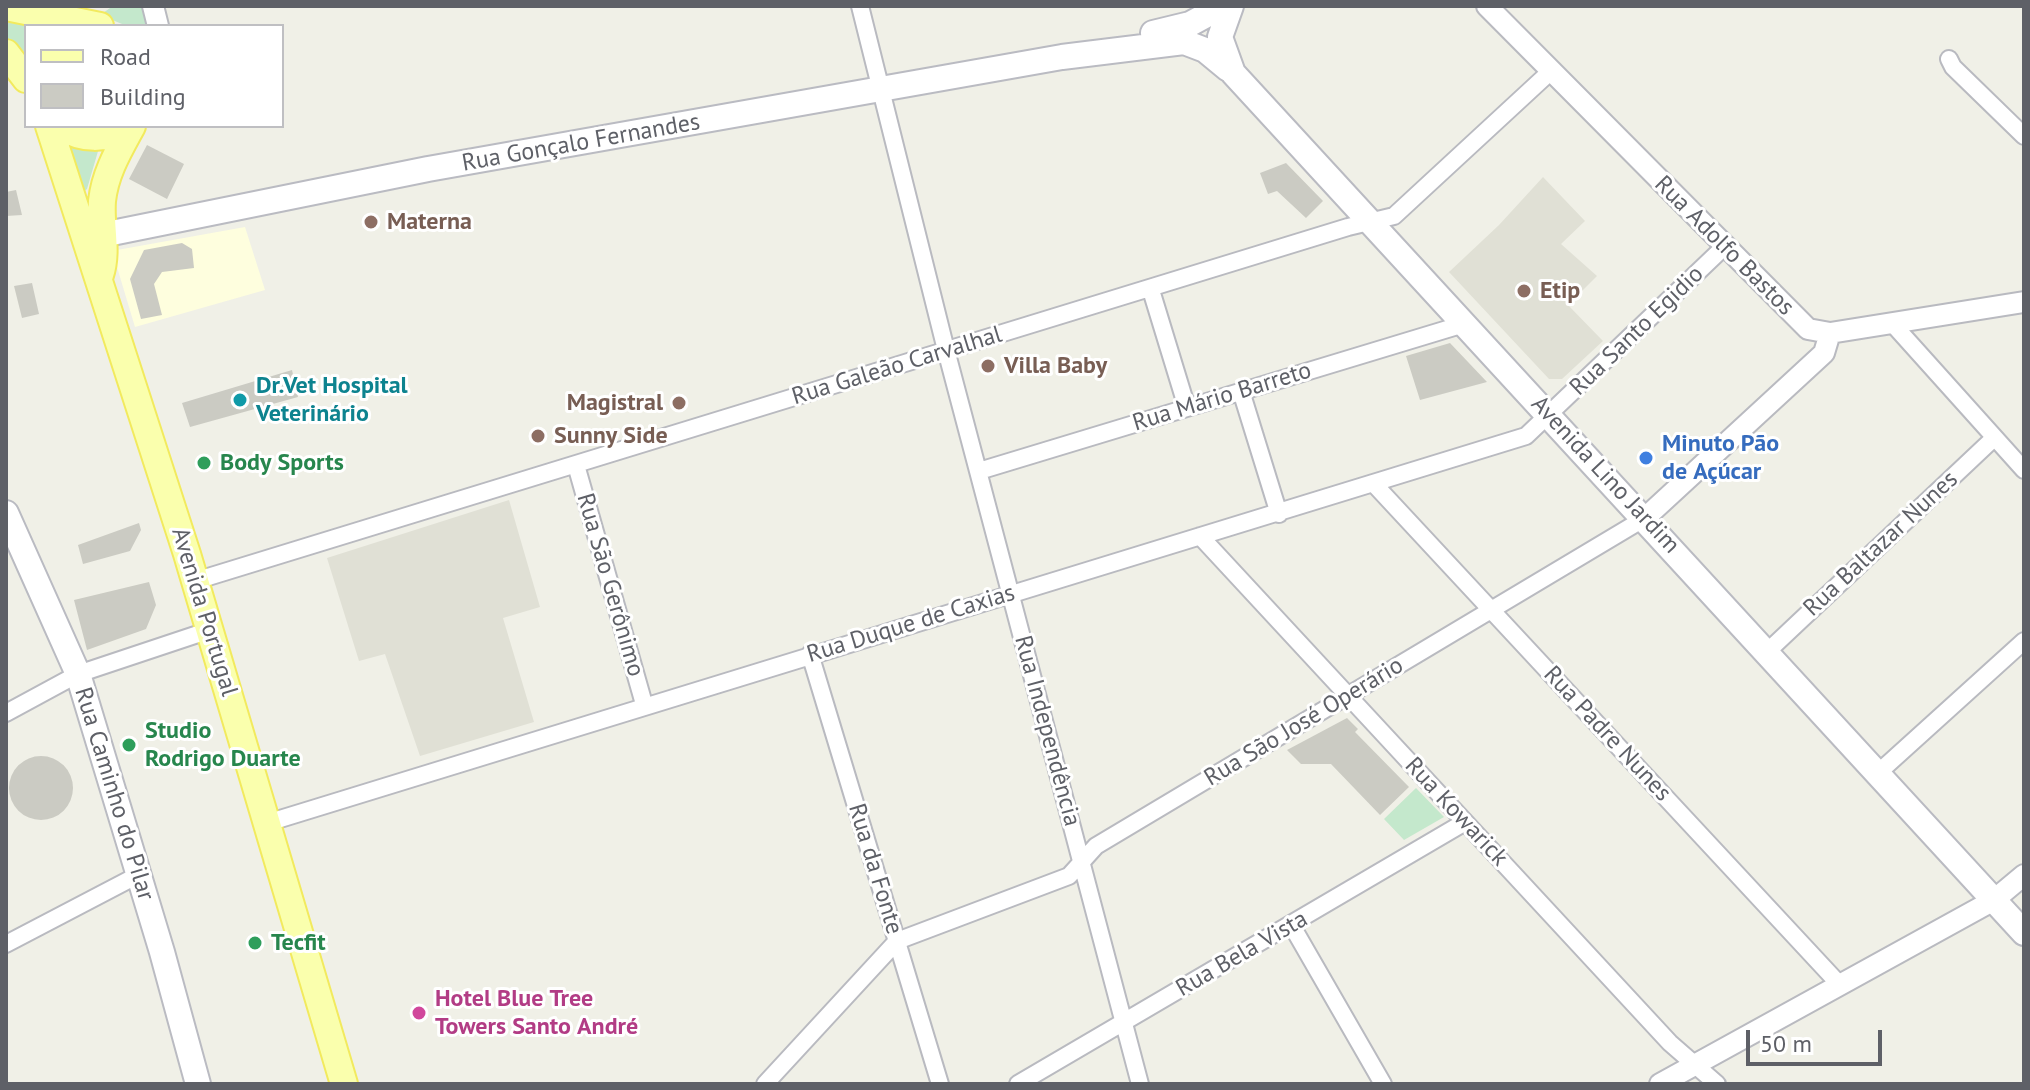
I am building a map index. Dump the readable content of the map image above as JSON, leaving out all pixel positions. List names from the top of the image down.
{
  "streets": {
    "main road": [
      "Rua Gonçalo Fernandes",
      "Avenida Lino Jardim",
      "Avenida Portugal",
      "Rua Caminho do Pilar"
    ],
    "street": [
      "Rua Adolfo Bastos",
      "Rua Santo Egidio",
      "Rua Galeão Carvalhal",
      "Rua Mário Barreto",
      "Rua Baltazar Nunes",
      "Rua São Gerônimo",
      "Rua Duque de Caxias",
      "Rua São José Operário",
      "Rua Independência",
      "Rua Padre Nunes",
      "Rua Kowarick",
      "Rua da Fonte",
      "Rua Bela Vista"
    ]
  },
  "crossings": [
    ["Rua Gonçalo Fernandes", "Avenida Lino Jardim"],
    ["Rua Gonçalo Fernandes", "Avenida Portugal"],
    ["Rua Gonçalo Fernandes", "Rua Independência"],
    ["Rua Adolfo Bastos", "Rua Santo Egidio"],
    ["Rua Adolfo Bastos", "Rua Galeão Carvalhal"],
    ["Rua Adolfo Bastos", "Rua São José Operário"],
    ["Rua Santo Egidio", "Avenida Lino Jardim"],
    ["Rua Santo Egidio", "Rua Duque de Caxias"],
    ["Rua Galeão Carvalhal", "Avenida Lino Jardim"],
    ["Rua Galeão Carvalhal", "Rua São Gerônimo"],
    ["Rua Galeão Carvalhal", "Avenida Portugal"],
    ["Rua Galeão Carvalhal", "Rua Independência"],
    ["Rua Mário Barreto", "Avenida Lino Jardim"],
    ["Rua Mário Barreto", "Rua Independência"],
    ["Avenida Lino Jardim", "Rua Baltazar Nunes"],
    ["Avenida Lino Jardim", "Rua Duque de Caxias"],
    ["Avenida Lino Jardim", "Rua São José Operário"],
    ["Rua São Gerônimo", "Rua Duque de Caxias"],
    ["Avenida Portugal", "Rua Duque de Caxias"],
    ["Rua Duque de Caxias", "Rua Independência"],
    ["Rua Duque de Caxias", "Rua Padre Nunes"],
    ["Rua Duque de Caxias", "Rua Kowarick"],
    ["Rua Duque de Caxias", "Rua da Fonte"],
    ["Rua São José Operário", "Rua Independência"],
    ["Rua São José Operário", "Rua Padre Nunes"],
    ["Rua São José Operário", "Rua Kowarick"],
    ["Rua São José Operário", "Rua da Fonte"],
    ["Rua Independência", "Rua Bela Vista"],
    ["Rua Kowarick", "Rua Bela Vista"]
  ],
  "places": [
    "Materna",
    "Etip",
    "Villa Baby",
    "Dr.Vet Hospital Veterinário",
    "Magistral",
    "Sunny Side",
    "Minuto Pão de Açúcar",
    "Body Sports",
    "Studio Rodrigo Duarte",
    "Tecfit",
    "Hotel Blue Tree Towers Santo André"
  ],
  "legend": ["Road", "Building"],
  "scale_bar": "50 m"
}
